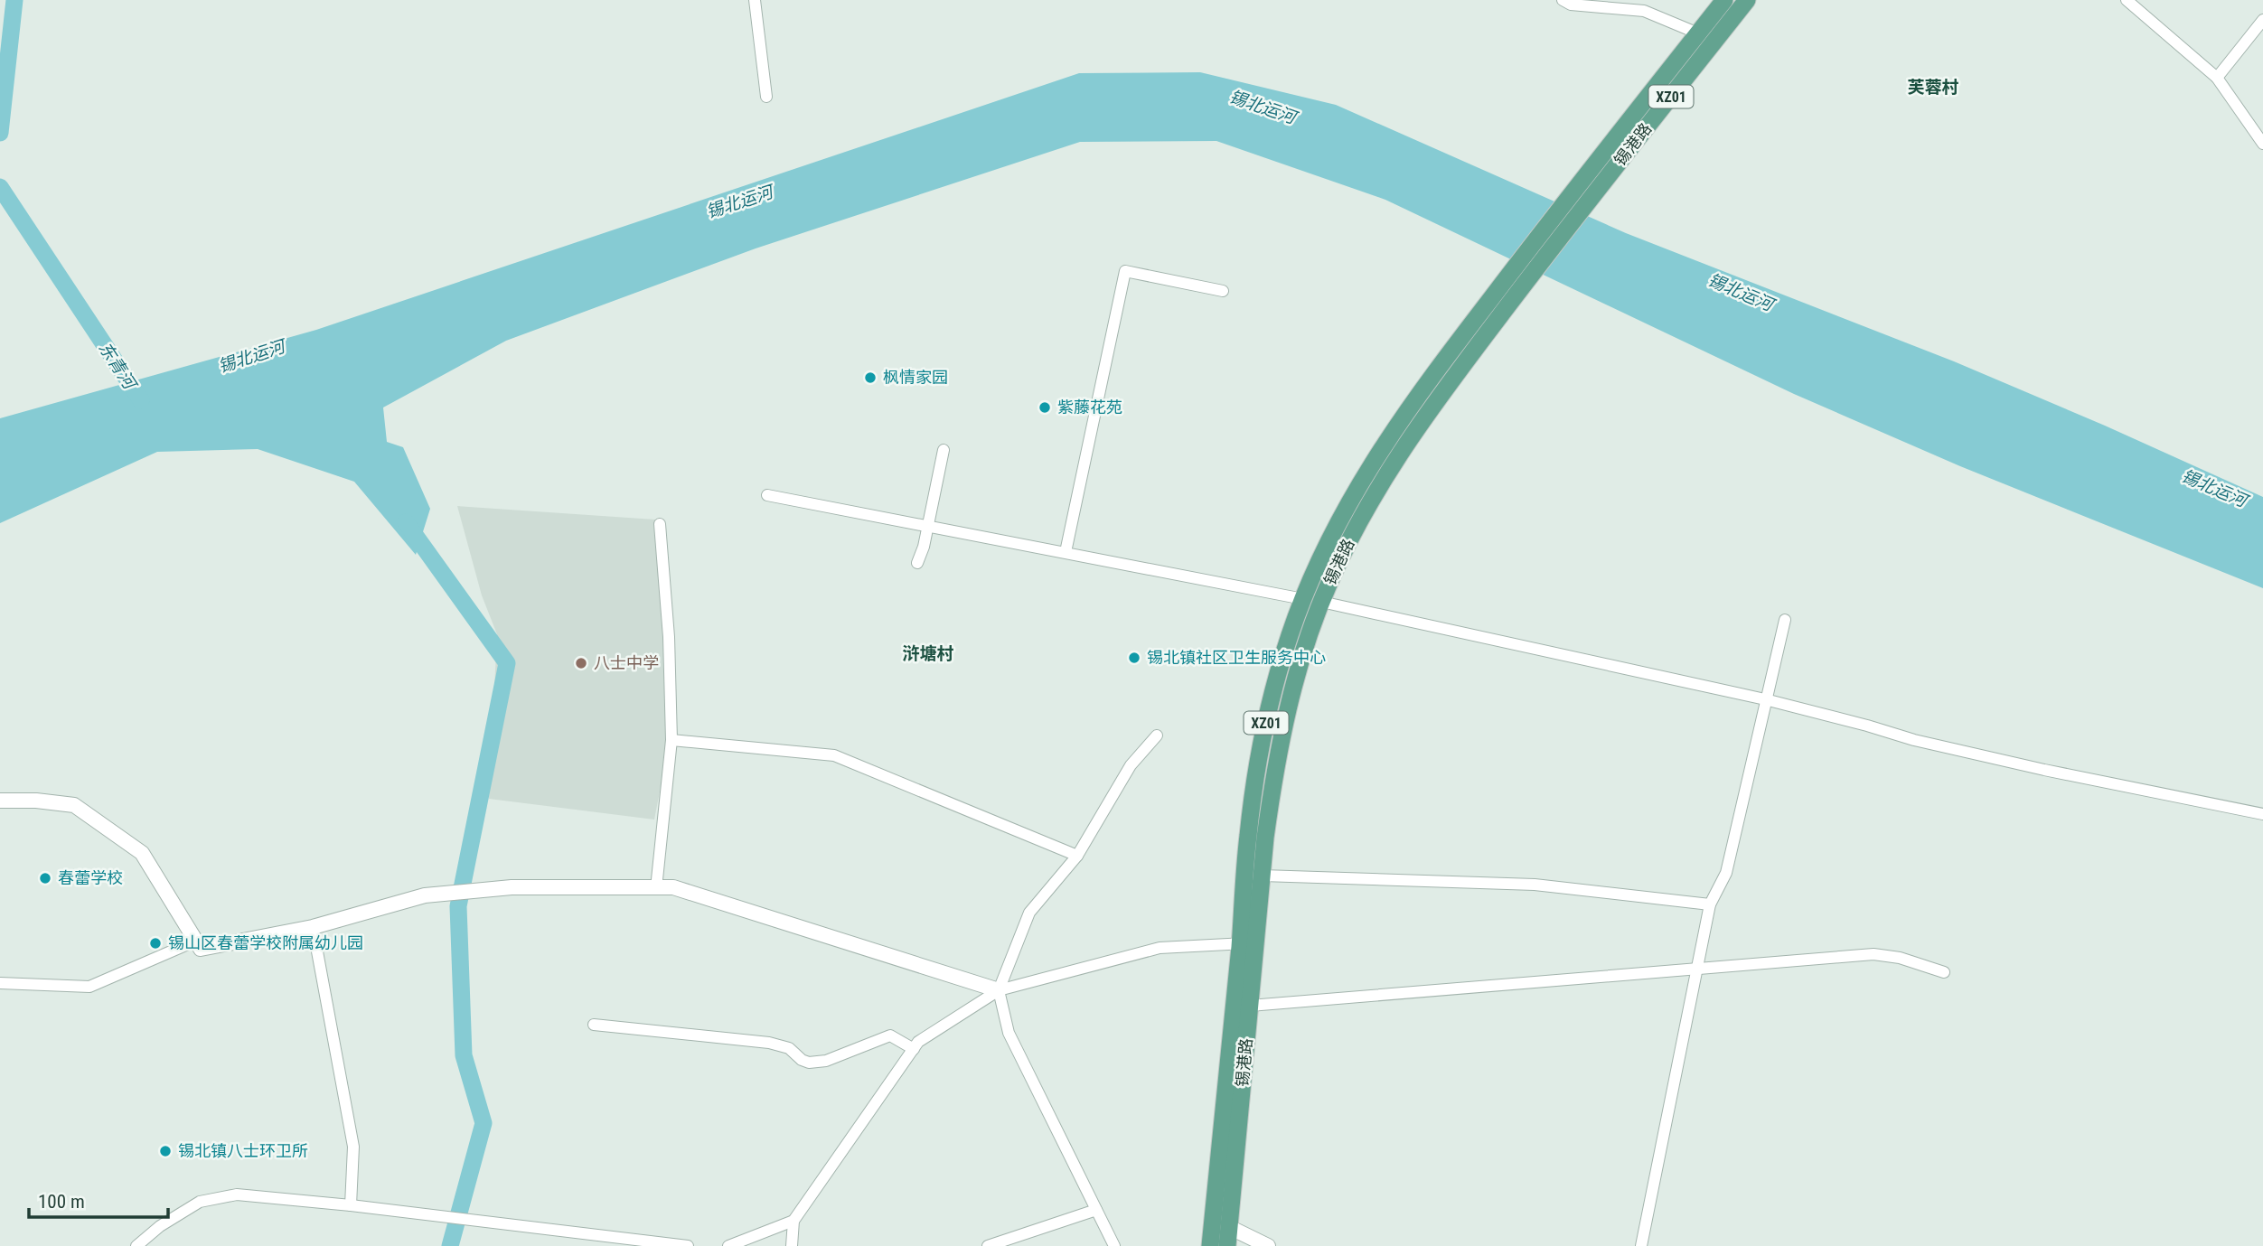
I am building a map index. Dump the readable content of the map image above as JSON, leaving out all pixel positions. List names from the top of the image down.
{
  "streets": {
    "main road": ["XZ01", "锡港路"]
  },
  "districts": ["芙蓉村", "浒塘村"],
  "water": ["锡北运河", "东青河"],
  "places": [
    "枫情家园",
    "紫藤花苑",
    "锡北镇社区卫生服务中心",
    "八士中学",
    "春蕾学校",
    "锡山区春蕾学校附属幼儿园",
    "锡北镇八士环卫所"
  ],
  "scale_bar": "100 m"
}
